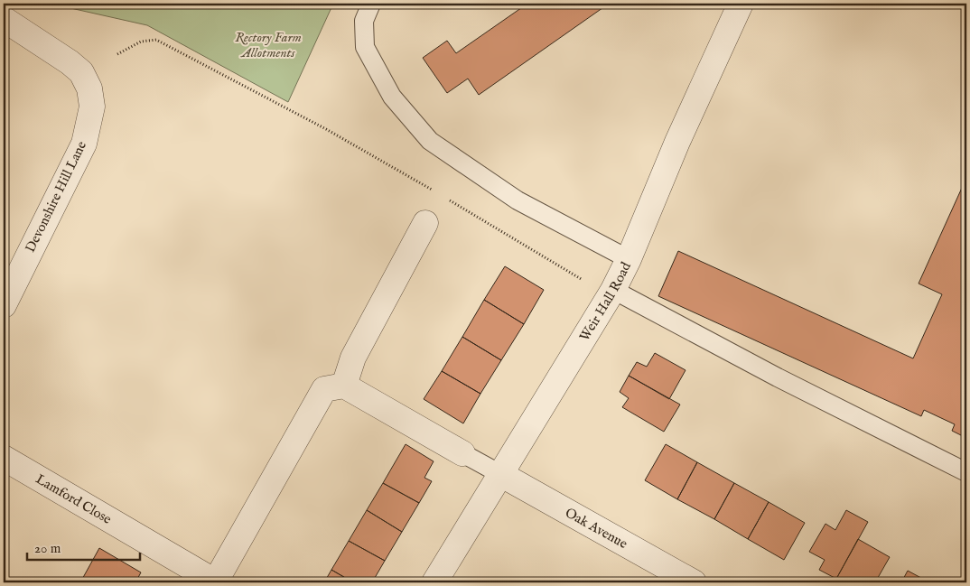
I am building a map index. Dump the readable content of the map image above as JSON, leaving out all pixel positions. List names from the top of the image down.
{
  "streets": {
    "street": [
      "Devonshire Hill Lane",
      "Weir Hall Road",
      "Lamford Close",
      "Oak Avenue"
    ]
  },
  "crossings": [
    ["Weir Hall Road", "Oak Avenue"]
  ],
  "parks": ["Rectory Farm Allotments"],
  "scale_bar": "20 m"
}
